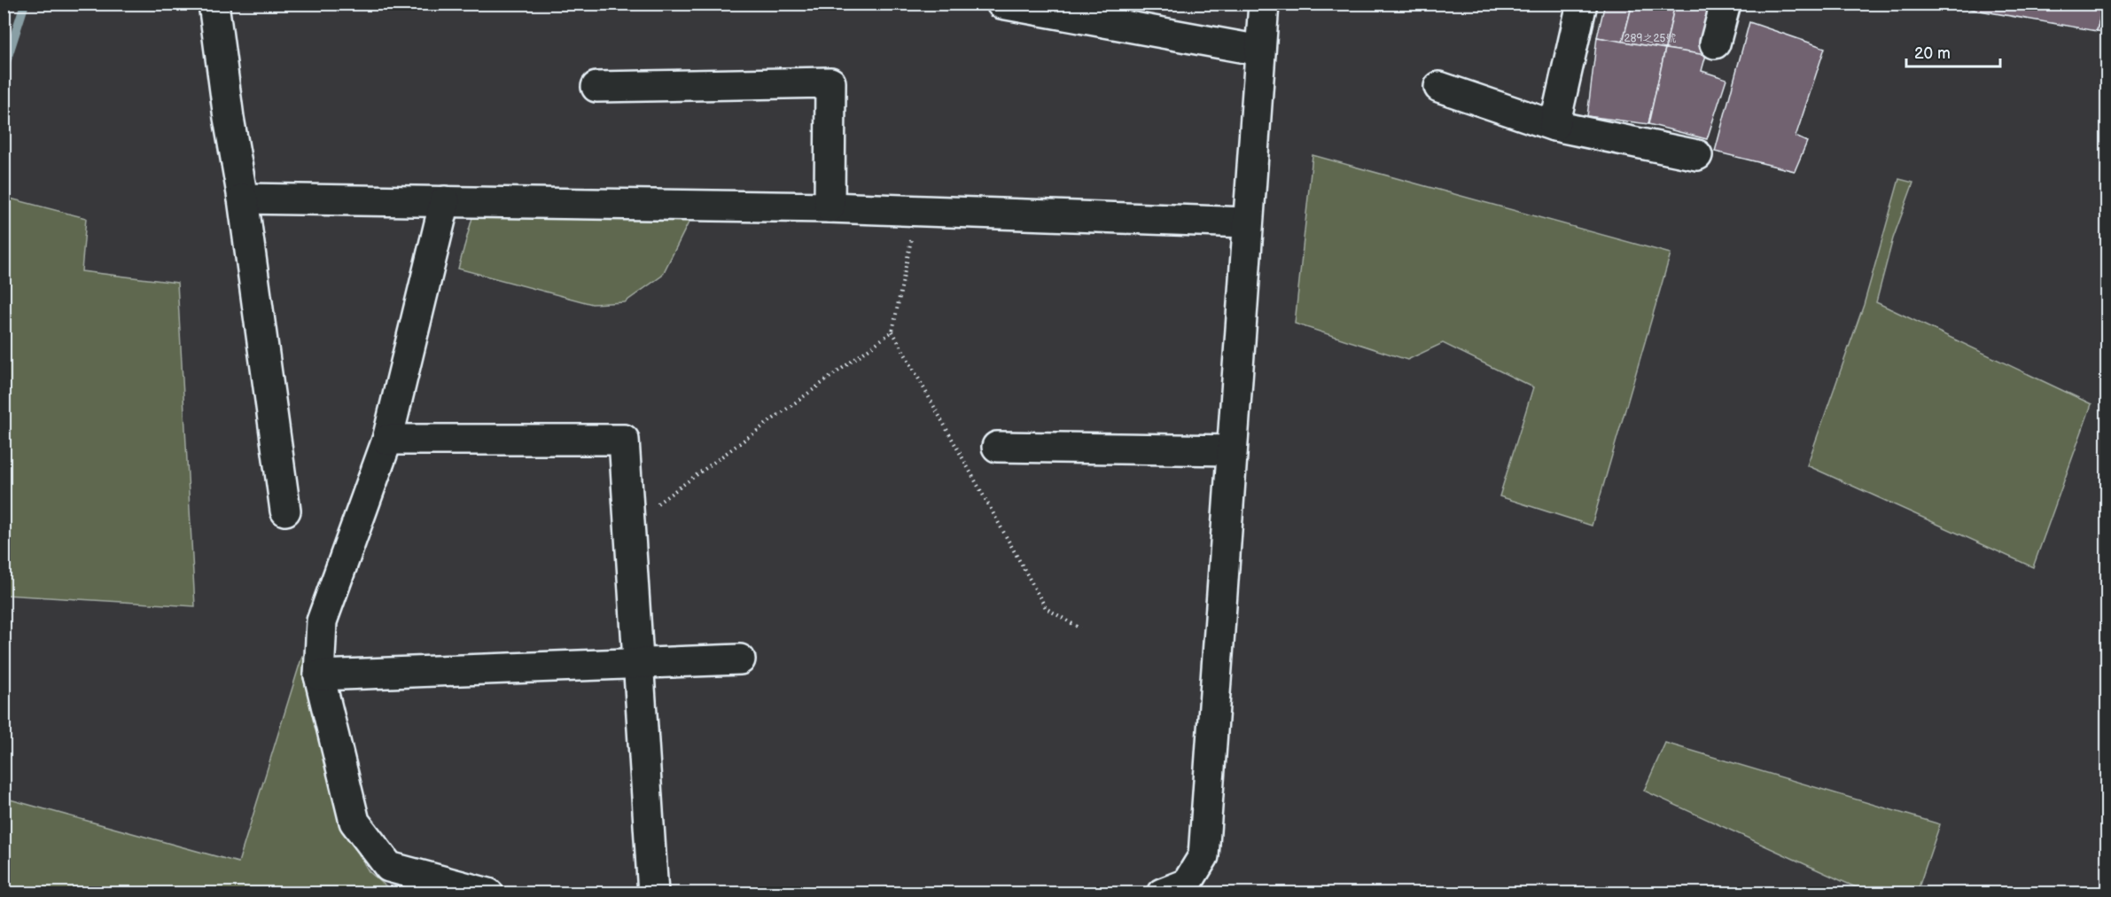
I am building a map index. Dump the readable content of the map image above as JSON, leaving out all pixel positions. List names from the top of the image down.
{
  "house_numbers": ["289之25號"],
  "scale_bar": "20 m"
}
